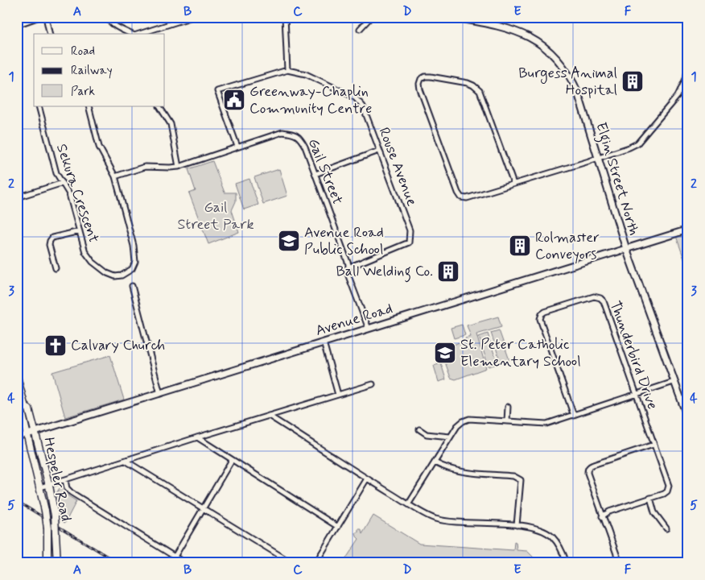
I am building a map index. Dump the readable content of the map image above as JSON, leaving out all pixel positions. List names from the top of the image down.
{
  "streets": {
    "main road": ["Hespeler Road"],
    "street": [
      "Rouse Avenue",
      "Gail Street",
      "Elgin Street North",
      "Sekura Crescent",
      "Avenue Road",
      "Thunderbird Drive"
    ]
  },
  "crossings": [
    ["Rouse Avenue", "Gail Street"],
    ["Gail Street", "Sekura Crescent"],
    ["Gail Street", "Avenue Road"],
    ["Elgin Street North", "Avenue Road"],
    ["Avenue Road", "Hespeler Road"]
  ],
  "parks": ["Gail Street Park"],
  "places": {
    "building": ["Burgess Animal Hospital", "Rolmaster Conveyors", "Ball Welding Co."],
    "public building": ["Greenway-Chaplin Community Centre"],
    "school or university": ["Avenue Road Public School", "St. Peter Catholic Elementary School"],
    "church": ["Calvary Church"]
  },
  "legend": ["Road", "Railway", "Park"],
  "grid": {
    "columns": [
      "A",
      "B",
      "C",
      "D",
      "E",
      "F"
    ],
    "rows": [
      "1",
      "2",
      "3",
      "4",
      "5"
    ]
  }
}
